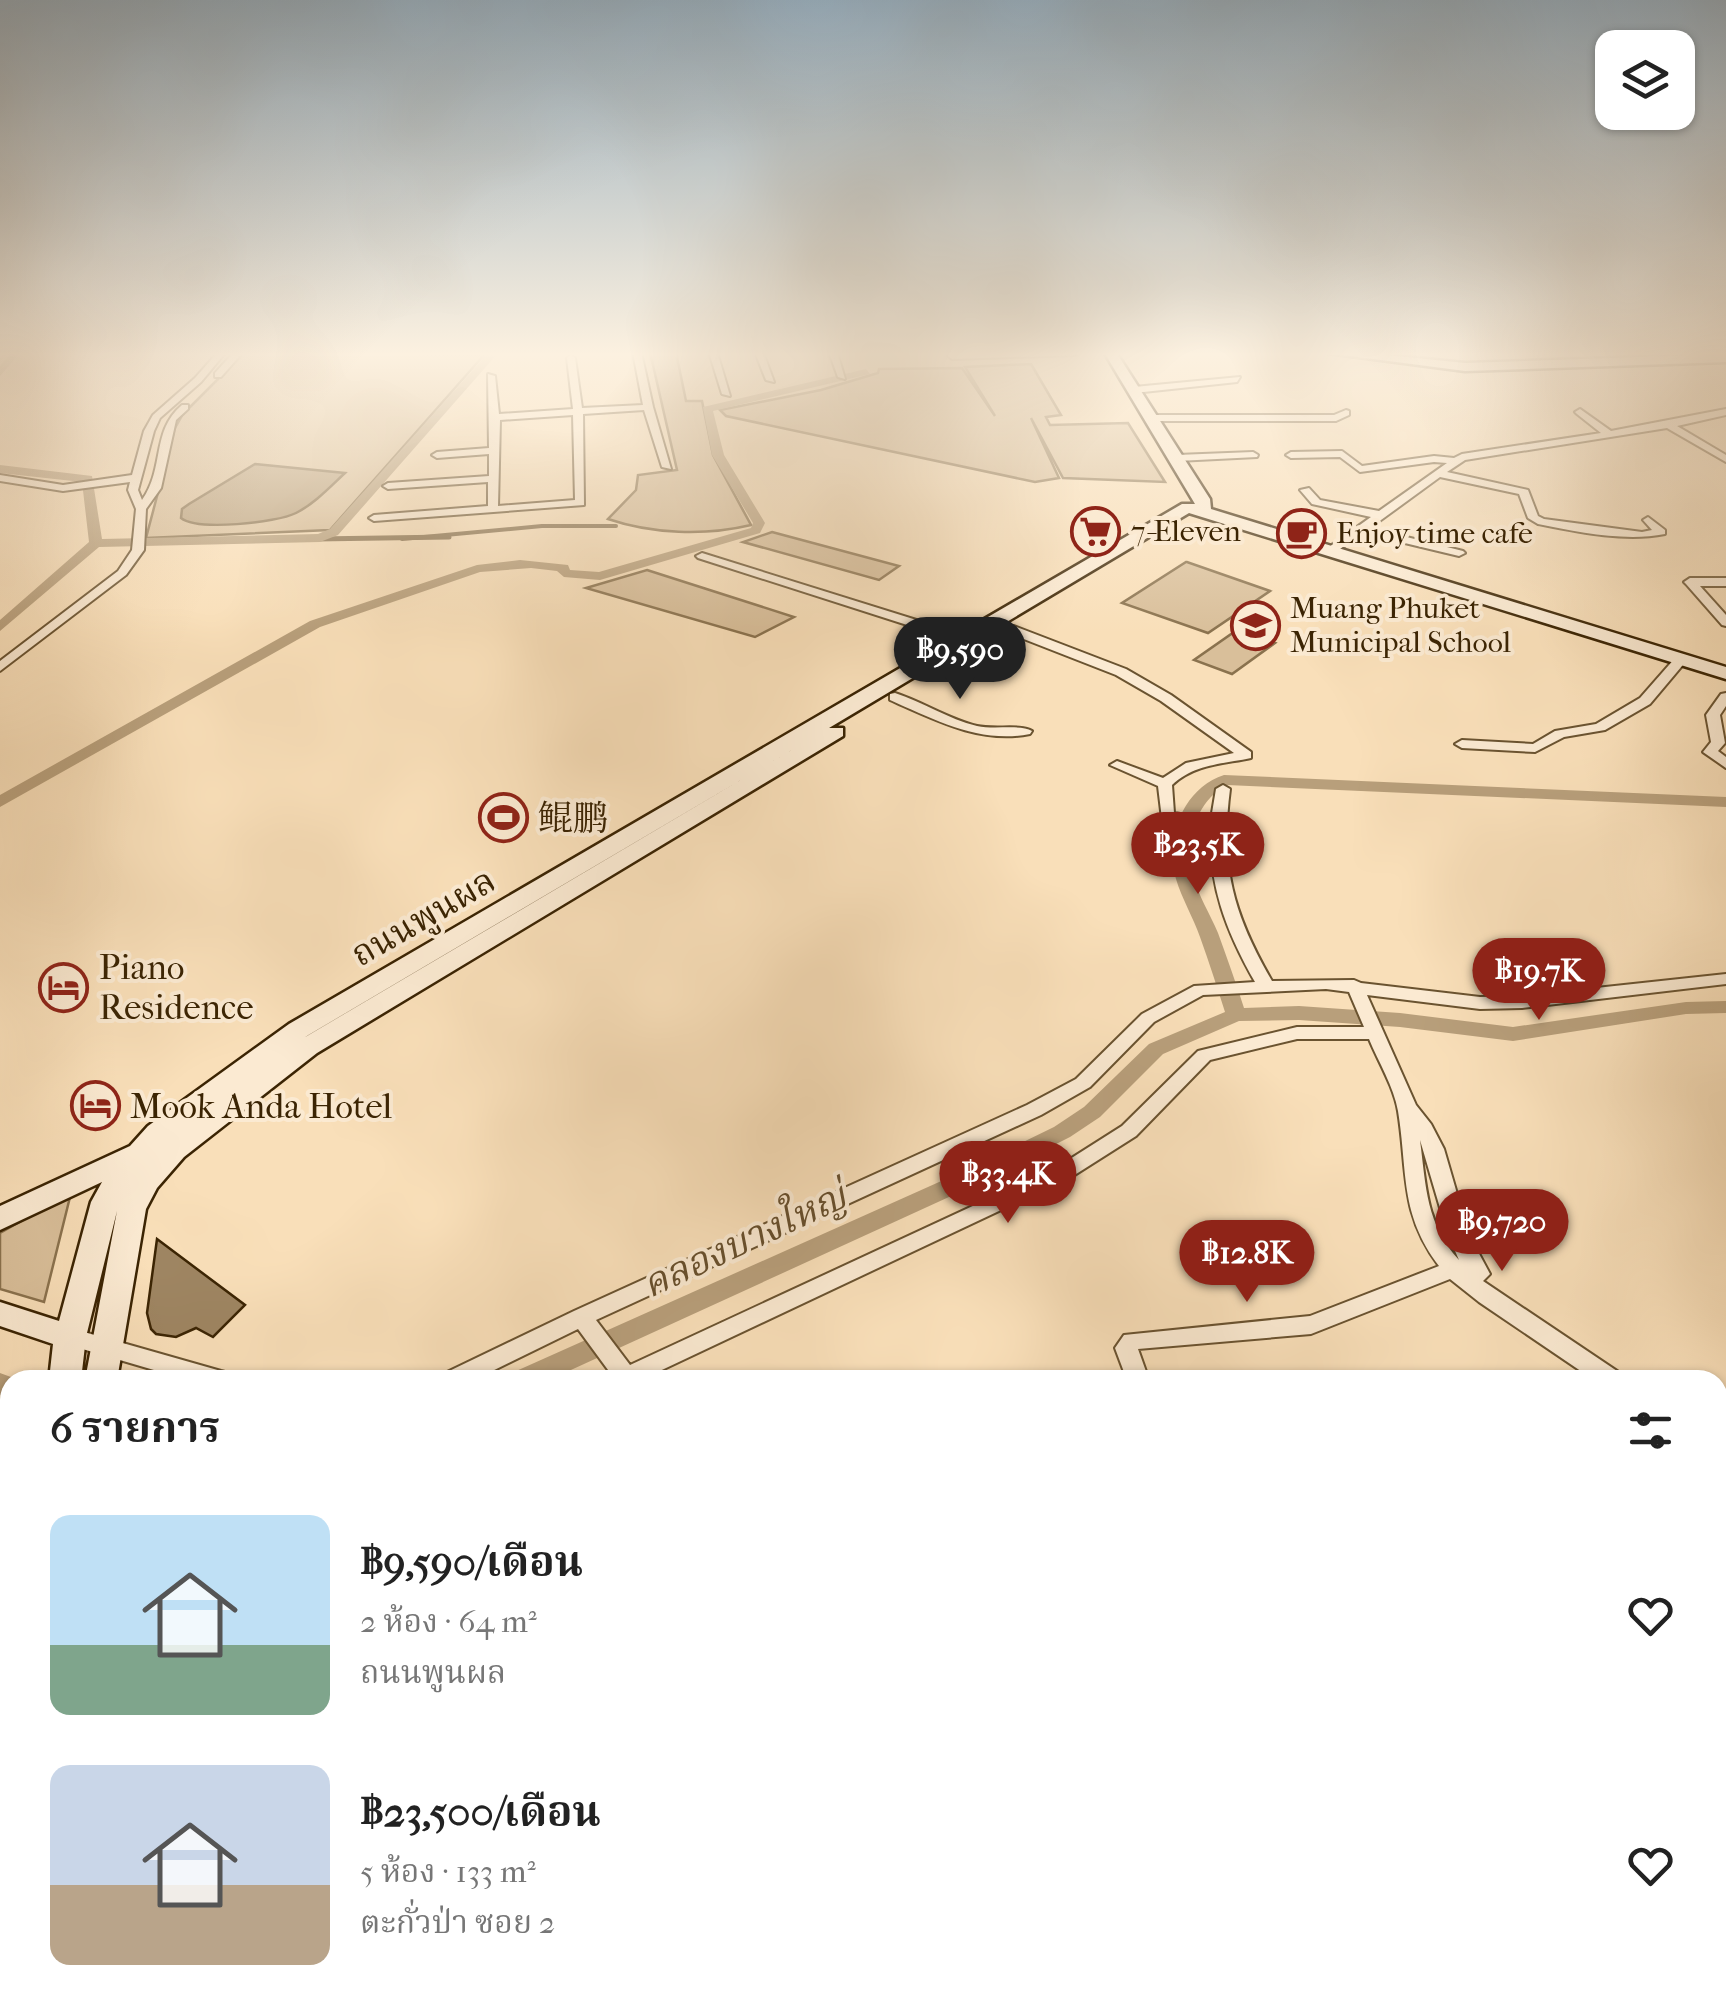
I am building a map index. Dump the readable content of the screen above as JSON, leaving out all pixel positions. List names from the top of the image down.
{
  "streets": {
    "main road": ["ถนนพูนผล"]
  },
  "water": ["คลองบางใหญ่"],
  "places": {
    "supermarket": ["7-Eleven"],
    "cafe": ["Enjoy time cafe"],
    "school or university": ["Muang Phuket Municipal School"],
    "sports": ["鲲鹏"],
    "hotel": ["Piano Residence", "Mook Anda Hotel"]
  },
  "page": {
    "price": [
      "฿9,590",
      "฿23.5K",
      "฿19.7K",
      "฿33.4K",
      "฿9,720",
      "฿12.8K"
    ],
    "heading": "6 รายการ",
    "list": [
      {
        "name": "฿9,590/เดือน",
        "note": "2 ห้อง · 64 m² · ถนนพูนผล"
      },
      {
        "name": "฿23,500/เดือน",
        "note": "5 ห้อง · 133 m² · ตะกั่วป่า ซอย 2"
      }
    ]
  }
}
